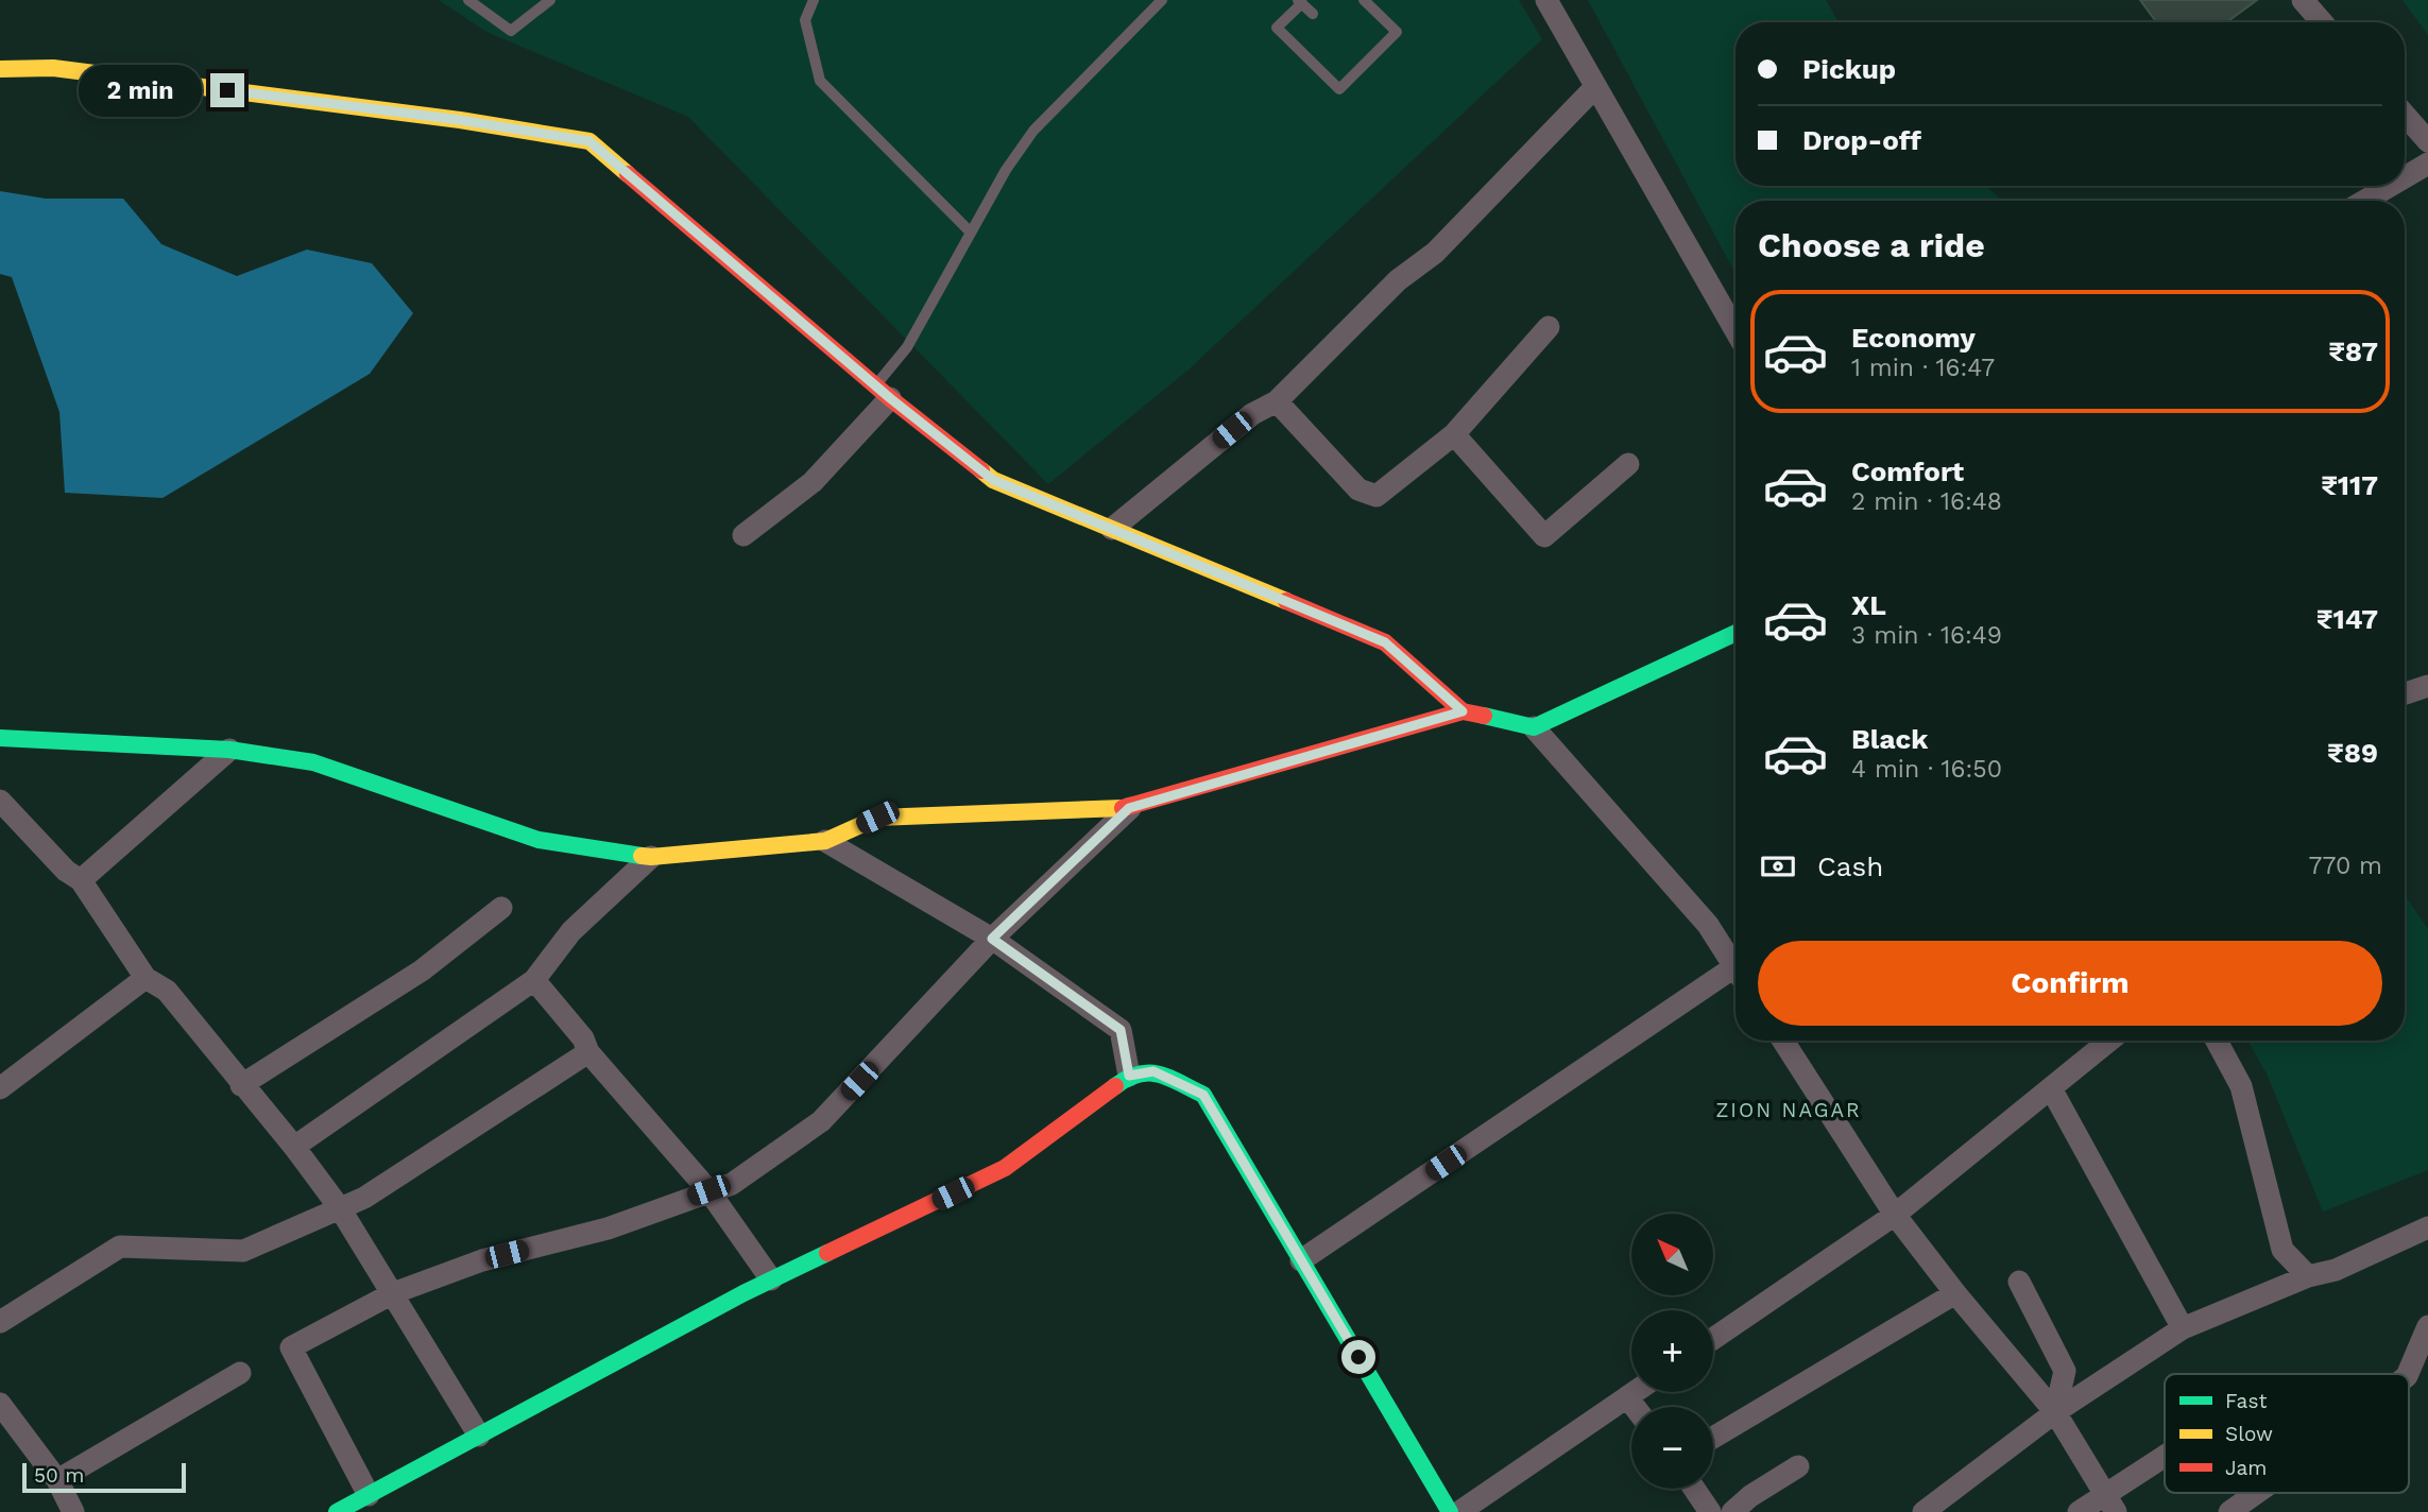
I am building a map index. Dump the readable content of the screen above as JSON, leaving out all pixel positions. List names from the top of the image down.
{
  "districts": ["ZION NAGAR"],
  "legend": ["Fast", "Slow", "Jam"],
  "scale_bar": "50 m",
  "north": "top left",
  "page": {
    "banner": ["Pickup", "Drop-off"],
    "bubble": "2 min",
    "heading": "Choose a ride",
    "list": [
      {
        "name": "Economy",
        "note": "1 min · 16:47",
        "value": "₹87"
      },
      {
        "name": "Comfort",
        "note": "2 min · 16:48",
        "value": "₹117"
      },
      {
        "name": "XL",
        "note": "3 min · 16:49",
        "value": "₹147"
      },
      {
        "name": "Black",
        "note": "4 min · 16:50",
        "value": "₹89"
      }
    ],
    "pay": ["Cash", "770 m"],
    "buttons": "Confirm",
    "map_buttons": ["+", "−"],
    "scale": "50 m"
  }
}
